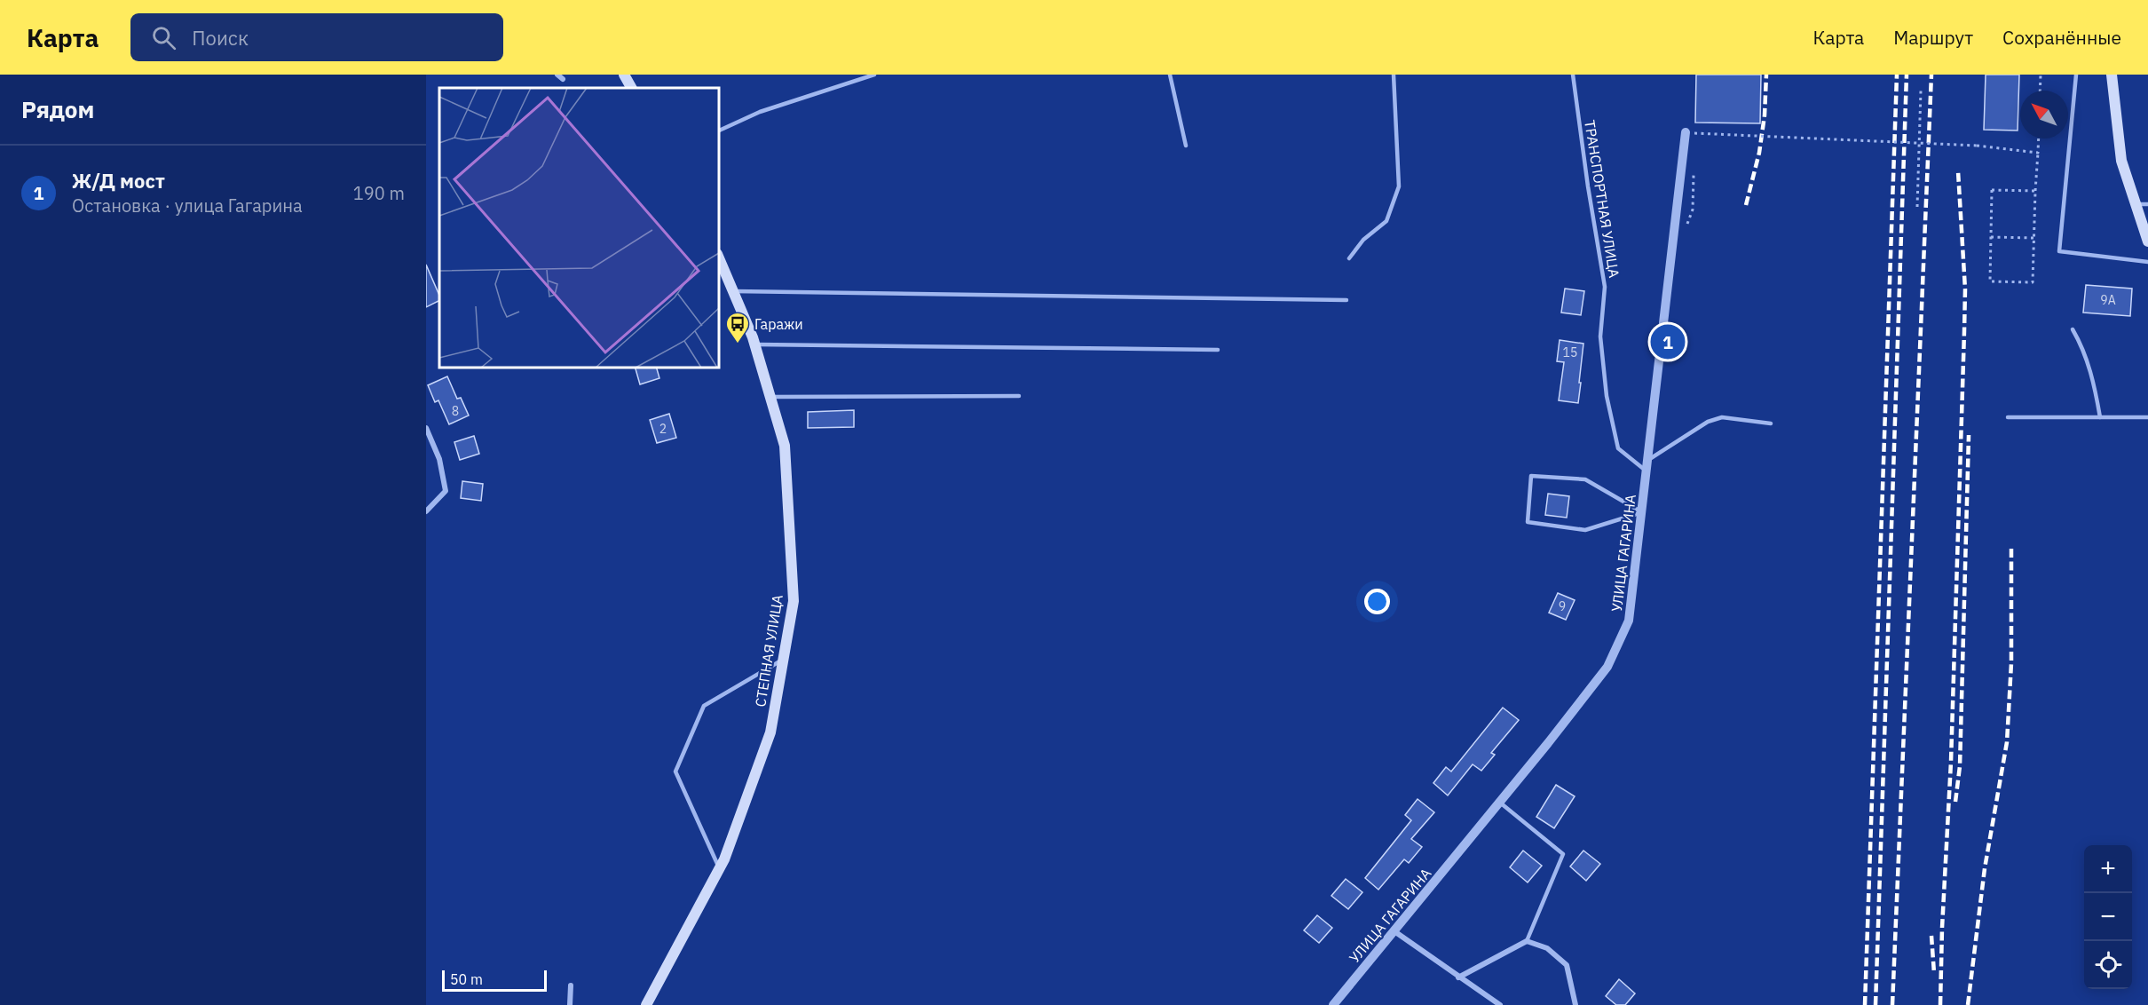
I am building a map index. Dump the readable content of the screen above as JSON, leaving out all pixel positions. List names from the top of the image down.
{
  "streets": {
    "main road": ["СТЕПНАЯ УЛИЦА"],
    "street": ["УЛИЦА ГАГАРИНА"],
    "lane": ["ТРАНСПОРТНАЯ УЛИЦА"]
  },
  "crossings": [
    ["ТРАНСПОРТНАЯ УЛИЦА", "УЛИЦА ГАГАРИНА"]
  ],
  "places": {
    "bus stop": ["Гаражи"]
  },
  "house_numbers": [
    "9А",
    "15",
    "8",
    "2",
    "9"
  ],
  "scale_bar": "50 m",
  "north": "top left",
  "page": {
    "header": "Карта",
    "search": "Поиск",
    "nav": ["Карта", "Маршрут", "Сохранённые"],
    "heading": "Рядом",
    "list": [
      {
        "mark": "1",
        "name": "Ж/Д мост",
        "note": "Остановка · улица Гагарина",
        "value": "190 m"
      }
    ],
    "pins": "1",
    "map_buttons": ["+", "−"],
    "scale": "50 m"
  }
}
